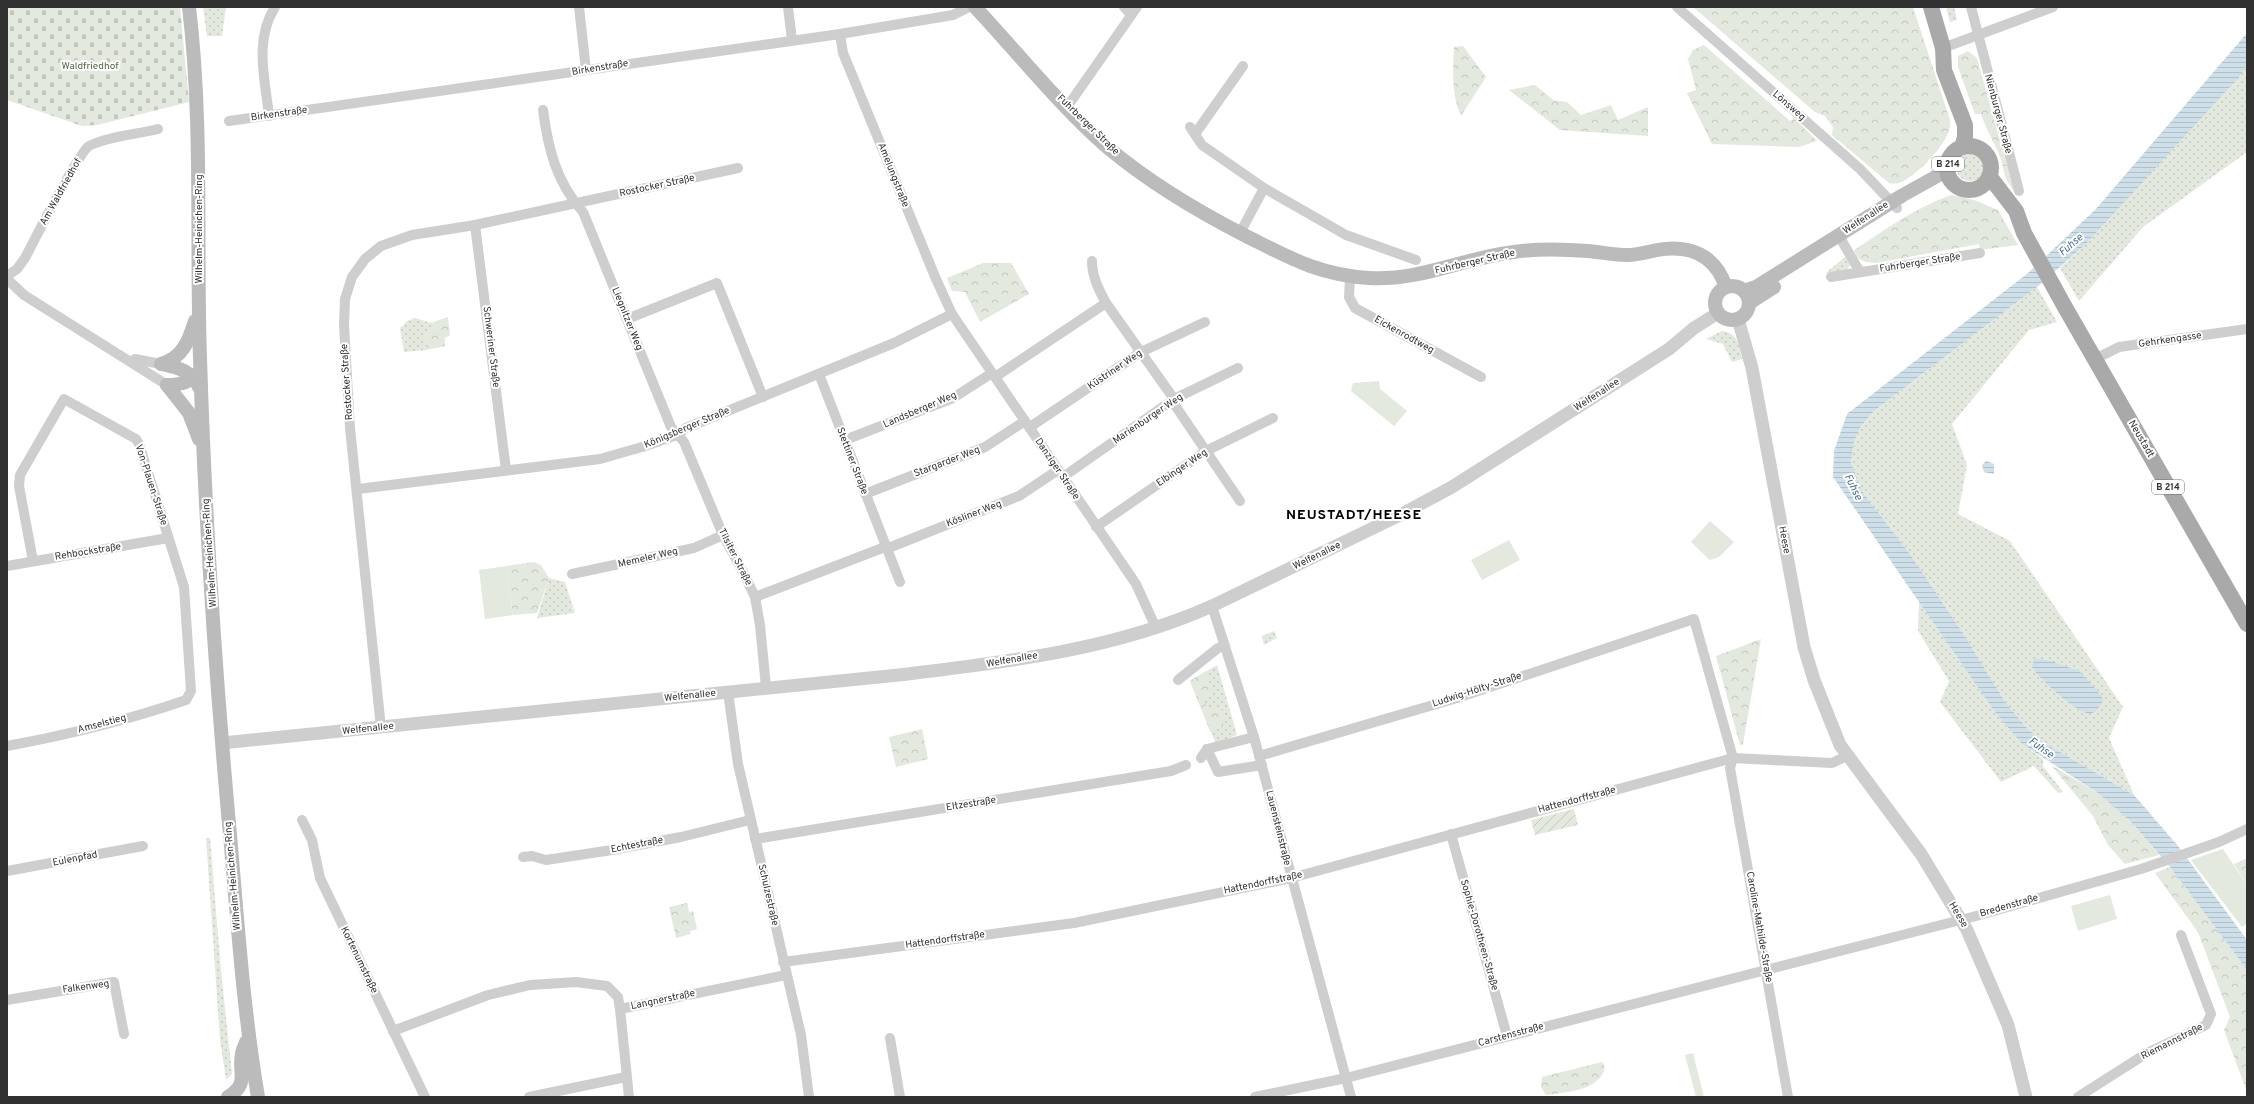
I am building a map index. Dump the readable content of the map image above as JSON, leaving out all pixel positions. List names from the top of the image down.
{
  "streets": {
    "main road": [
      "Fuhrberger Straße",
      "B 214",
      "Welfenallee",
      "Wilhelm-Heinichen-Ring",
      "Neustadt"
    ],
    "street": [
      "Birkenstraße",
      "Lönsweg",
      "Nienburger Straße",
      "Amelungstraße",
      "Rostocker Straße",
      "Am Waldfriedhof",
      "Liegnitzer Weg",
      "Eickenrodtweg",
      "Gehrkengasse",
      "Schweriner Straße",
      "Küstriner Weg",
      "Landsberger Weg",
      "Marienburger Weg",
      "Königsberger Straße",
      "Stettiner Straße",
      "Stargarder Weg",
      "Elbinger Weg",
      "Danziger Straße",
      "Von-Plauen-Straße",
      "Kösliner Weg",
      "Heese",
      "Rehbockstraße",
      "Tilsiter Straße",
      "Memeler Weg",
      "Ludwig-Hölty-Straße",
      "Amselstieg",
      "Hattendorffstraße",
      "Eltzestraße",
      "Lauensteinstraße",
      "Echtestraße",
      "Eulenpfad",
      "Schulzestraße",
      "Bredenstraße",
      "Caroline-Mathilde-Straße",
      "Sophie-Dorotheen-Straße",
      "Kortenumstraße",
      "Falkenweg",
      "Langnerstraße",
      "Carstensstraße",
      "Riemannstraße"
    ]
  },
  "crossings": [
    ["Birkenstraße", "Amelungstraße"],
    ["Lönsweg", "Welfenallee"],
    ["Fuhrberger Straße", "Welfenallee"],
    ["Fuhrberger Straße", "Eickenrodtweg"],
    ["Fuhrberger Straße", "Heese"],
    ["B 214", "Welfenallee"],
    ["B 214", "Neustadt"],
    ["Amelungstraße", "Königsberger Straße"],
    ["Amelungstraße", "Danziger Straße"],
    ["Rostocker Straße", "Welfenallee"],
    ["Rostocker Straße", "Liegnitzer Weg"],
    ["Rostocker Straße", "Schweriner Straße"],
    ["Rostocker Straße", "Königsberger Straße"],
    ["Welfenallee", "Wilhelm-Heinichen-Ring"],
    ["Welfenallee", "Danziger Straße"],
    ["Welfenallee", "Heese"],
    ["Welfenallee", "Tilsiter Straße"],
    ["Welfenallee", "Lauensteinstraße"],
    ["Welfenallee", "Schulzestraße"],
    ["Liegnitzer Weg", "Königsberger Straße"],
    ["Liegnitzer Weg", "Tilsiter Straße"],
    ["Gehrkengasse", "Neustadt"],
    ["Schweriner Straße", "Königsberger Straße"],
    ["Küstriner Weg", "Stargarder Weg"],
    ["Küstriner Weg", "Danziger Straße"],
    ["Landsberger Weg", "Stettiner Straße"],
    ["Landsberger Weg", "Danziger Straße"],
    ["Marienburger Weg", "Danziger Straße"],
    ["Marienburger Weg", "Kösliner Weg"],
    ["Königsberger Straße", "Stettiner Straße"],
    ["Königsberger Straße", "Danziger Straße"],
    ["Königsberger Straße", "Tilsiter Straße"],
    ["Stettiner Straße", "Stargarder Weg"],
    ["Stettiner Straße", "Kösliner Weg"],
    ["Stargarder Weg", "Danziger Straße"],
    ["Elbinger Weg", "Danziger Straße"],
    ["Danziger Straße", "Kösliner Weg"],
    ["Von-Plauen-Straße", "Rehbockstraße"],
    ["Von-Plauen-Straße", "Amselstieg"],
    ["Heese", "Bredenstraße"],
    ["Tilsiter Straße", "Memeler Weg"],
    ["Ludwig-Hölty-Straße", "Hattendorffstraße"],
    ["Ludwig-Hölty-Straße", "Lauensteinstraße"],
    ["Ludwig-Hölty-Straße", "Caroline-Mathilde-Straße"],
    ["Hattendorffstraße", "Lauensteinstraße"],
    ["Hattendorffstraße", "Schulzestraße"],
    ["Hattendorffstraße", "Caroline-Mathilde-Straße"],
    ["Hattendorffstraße", "Sophie-Dorotheen-Straße"],
    ["Eltzestraße", "Schulzestraße"],
    ["Lauensteinstraße", "Carstensstraße"],
    ["Echtestraße", "Schulzestraße"],
    ["Schulzestraße", "Langnerstraße"],
    ["Bredenstraße", "Caroline-Mathilde-Straße"],
    ["Bredenstraße", "Carstensstraße"],
    ["Caroline-Mathilde-Straße", "Carstensstraße"],
    ["Sophie-Dorotheen-Straße", "Carstensstraße"],
    ["Kortenumstraße", "Langnerstraße"]
  ],
  "districts": ["NEUSTADT/HEESE"],
  "water": ["Fuhse"],
  "parks": ["Waldfriedhof"]
}
